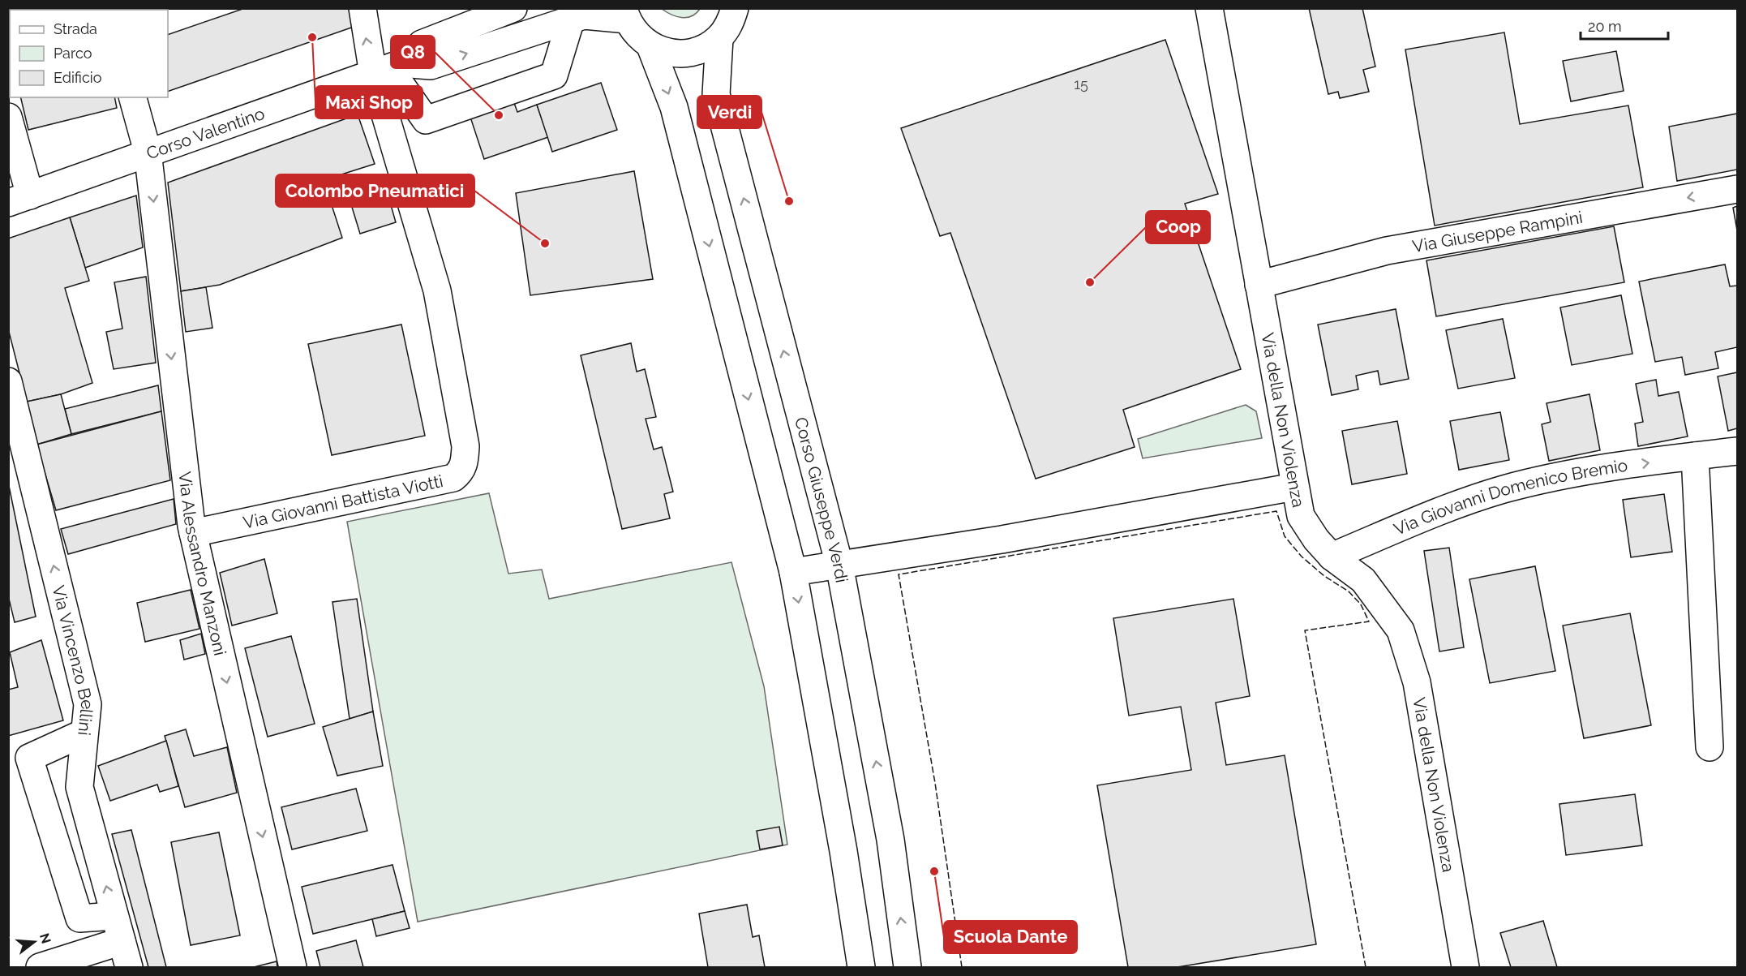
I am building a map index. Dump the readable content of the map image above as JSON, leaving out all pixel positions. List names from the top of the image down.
{
  "streets": {
    "street": [
      "Corso Valentino",
      "Via Giuseppe Rampini",
      "Via della Non Violenza",
      "Via Giovanni Domenico Bremio",
      "Corso Giuseppe Verdi",
      "Via Giovanni Battista Viotti",
      "Via Alessandro Manzoni",
      "Via Vincenzo Bellini"
    ]
  },
  "crossings": [
    ["Corso Valentino", "Corso Giuseppe Verdi"],
    ["Corso Valentino", "Via Giovanni Battista Viotti"],
    ["Corso Valentino", "Via Alessandro Manzoni"],
    ["Via Giuseppe Rampini", "Via della Non Violenza"],
    ["Via della Non Violenza", "Via Giovanni Domenico Bremio"],
    ["Via Giovanni Battista Viotti", "Via Alessandro Manzoni"]
  ],
  "one_way": [
    "Via Giuseppe Rampini",
    "Via Giovanni Domenico Bremio",
    "Via Alessandro Manzoni",
    "Via Vincenzo Bellini"
  ],
  "places": [
    "Maxi Shop",
    "Q8",
    "Verdi",
    "Colombo Pneumatici",
    "Coop",
    "Scuola Dante"
  ],
  "house_numbers": ["15"],
  "legend": ["Strada", "Parco", "Edificio"],
  "scale_bar": "20 m",
  "north": "right"
}
